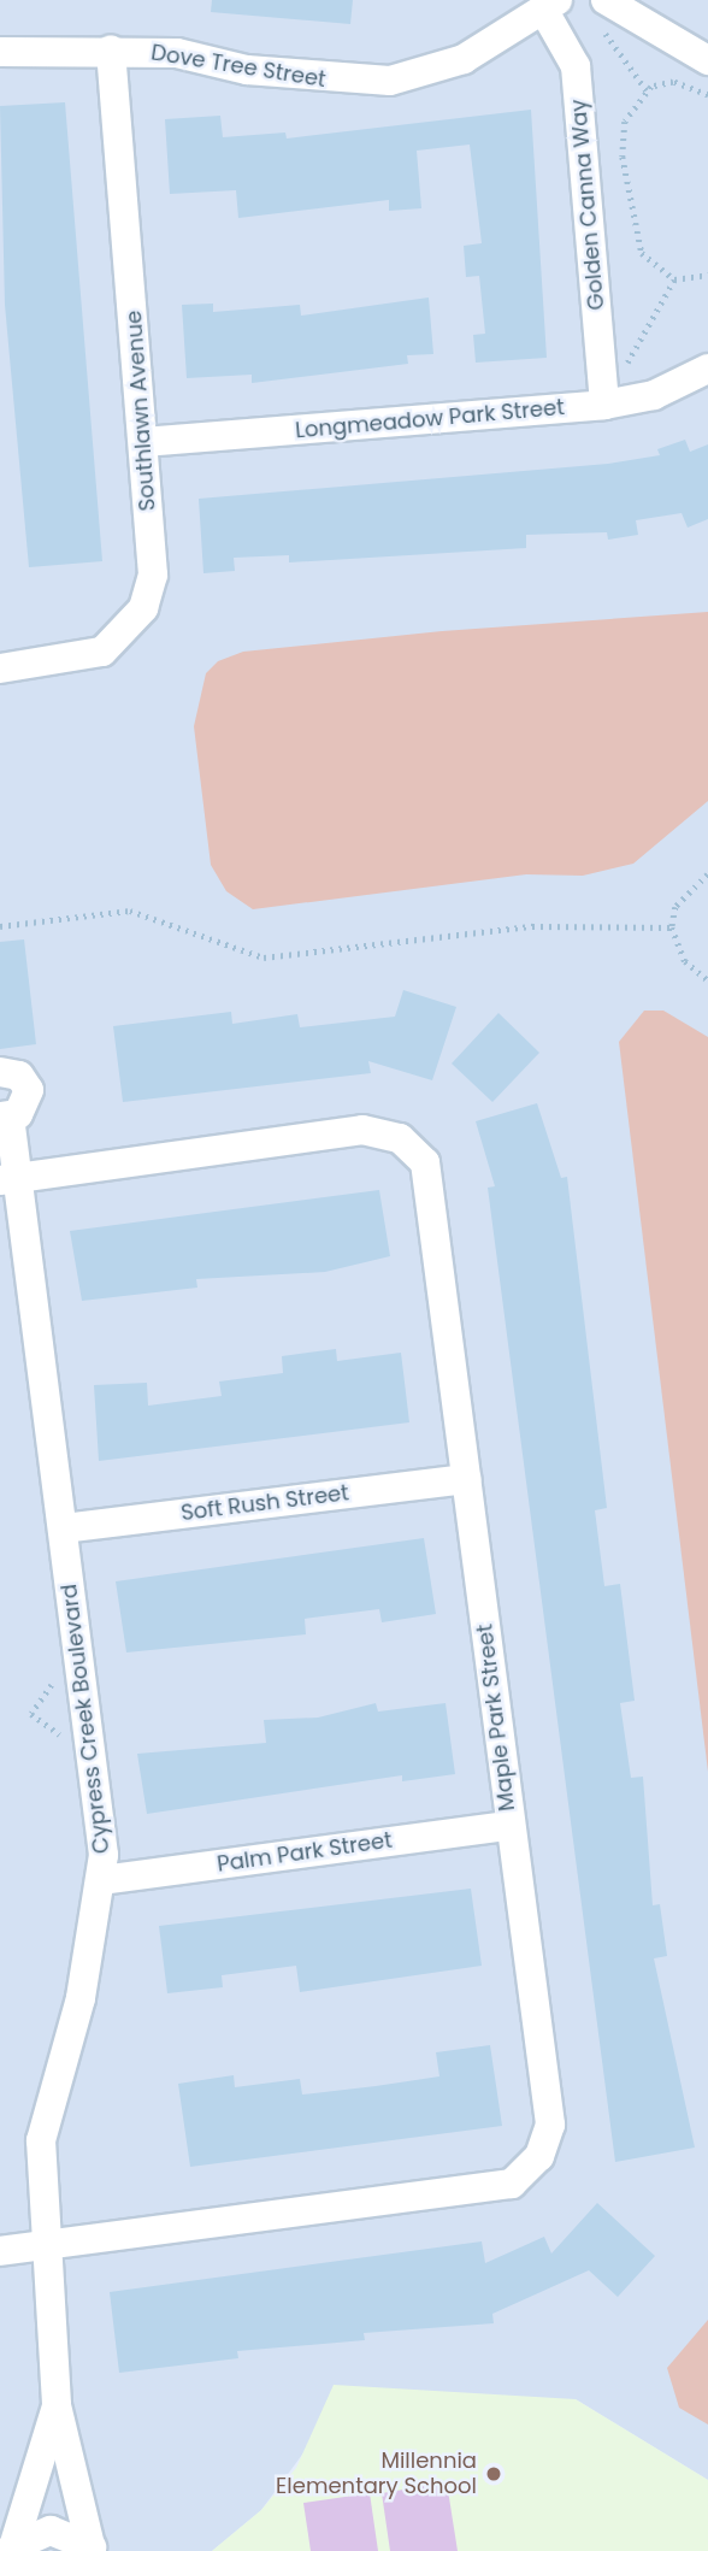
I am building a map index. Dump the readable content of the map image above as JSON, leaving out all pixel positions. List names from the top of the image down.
{
  "streets": {
    "street": [
      "Dove Tree Street",
      "Golden Canna Way",
      "Southlawn Avenue",
      "Longmeadow Park Street",
      "Soft Rush Street",
      "Maple Park Street",
      "Cypress Creek Boulevard",
      "Palm Park Street"
    ]
  },
  "crossings": [
    ["Dove Tree Street", "Golden Canna Way"],
    ["Dove Tree Street", "Southlawn Avenue"],
    ["Golden Canna Way", "Longmeadow Park Street"],
    ["Southlawn Avenue", "Longmeadow Park Street"],
    ["Soft Rush Street", "Maple Park Street"],
    ["Soft Rush Street", "Cypress Creek Boulevard"],
    ["Maple Park Street", "Cypress Creek Boulevard"],
    ["Maple Park Street", "Palm Park Street"],
    ["Cypress Creek Boulevard", "Palm Park Street"]
  ],
  "places": ["Millennia Elementary School"]
}
